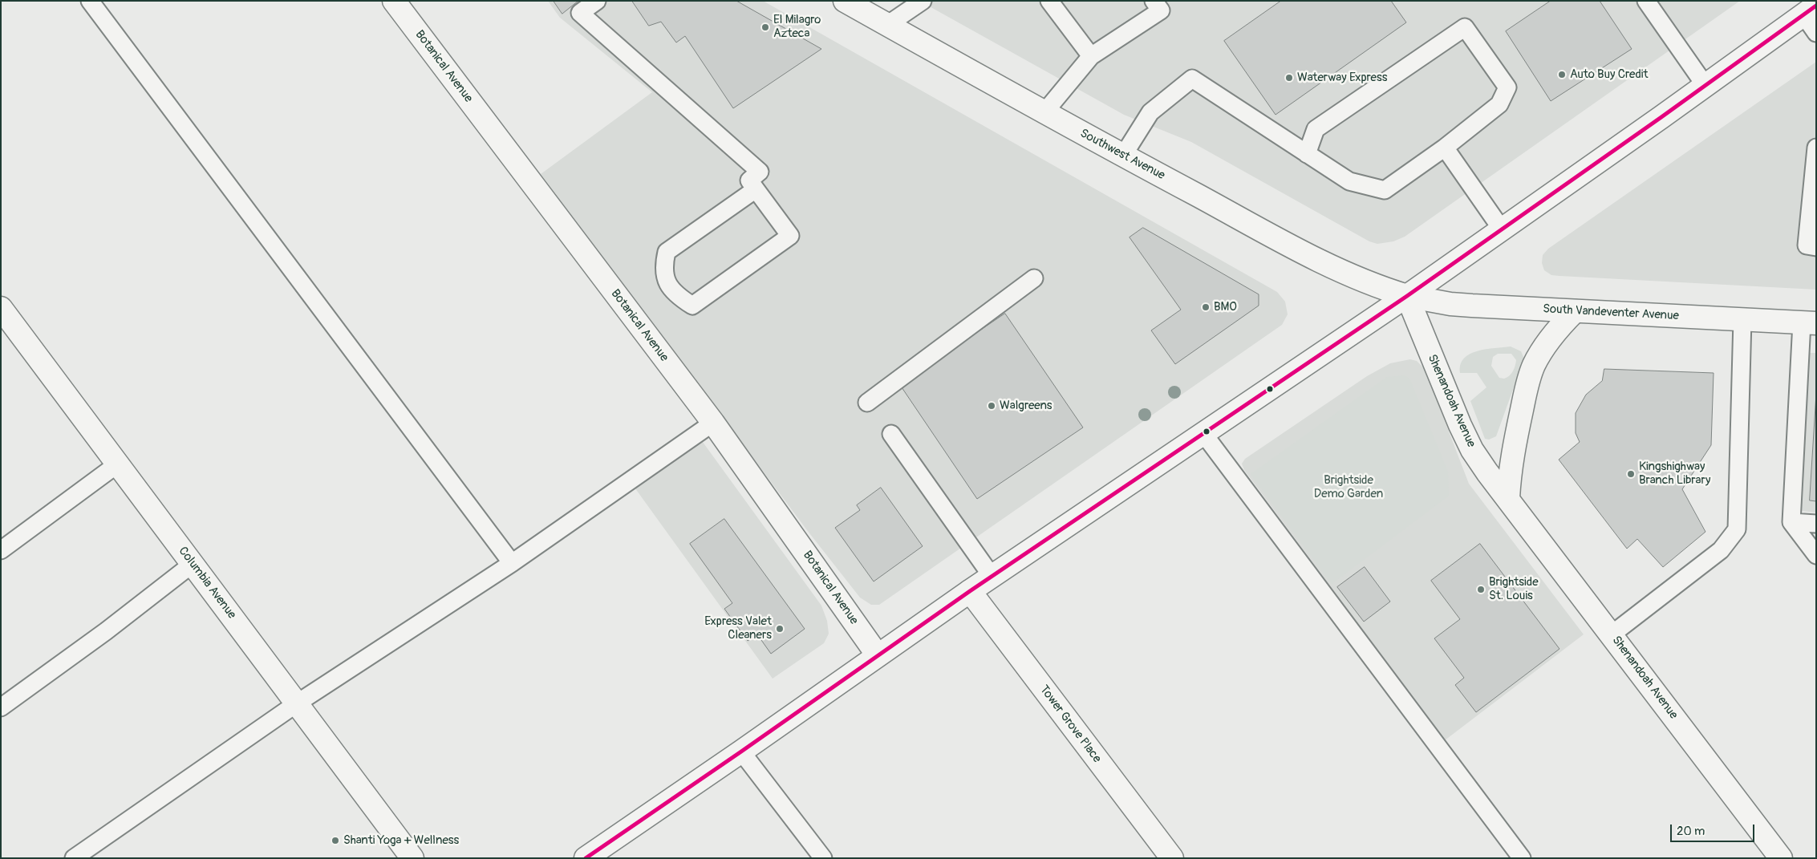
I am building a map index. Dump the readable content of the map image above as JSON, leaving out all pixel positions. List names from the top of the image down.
{
  "streets": {
    "street": [
      "Botanical Avenue",
      "Southwest Avenue",
      "South Vandeventer Avenue",
      "Shenandoah Avenue",
      "Columbia Avenue",
      "Tower Grove Place"
    ]
  },
  "crossings": [
    ["Southwest Avenue", "South Vandeventer Avenue"],
    ["Southwest Avenue", "Shenandoah Avenue"],
    ["South Vandeventer Avenue", "Shenandoah Avenue"]
  ],
  "parks": ["Brightside Demo Garden"],
  "places": [
    "El Milagro Azteca",
    "Auto Buy Credit",
    "Waterway Express",
    "BMO",
    "Walgreens",
    "Kingshighway Branch Library",
    "Brightside St. Louis",
    "Express Valet Cleaners",
    "Shanti Yoga + Wellness"
  ],
  "scale_bar": "20 m"
}
